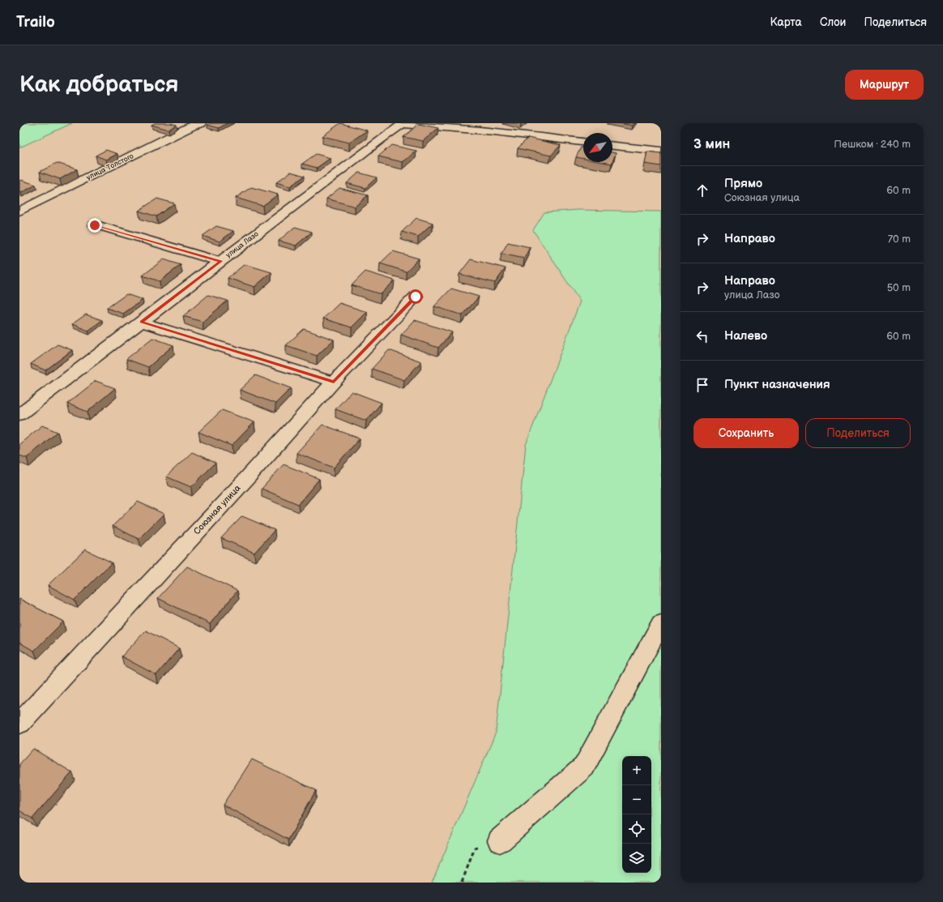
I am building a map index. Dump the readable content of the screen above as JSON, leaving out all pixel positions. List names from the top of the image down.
{
  "streets": {
    "street": ["улица Толстого", "улица Лазо", "Союзная улица"]
  },
  "north": "bottom left",
  "page": {
    "header": "Trailo",
    "nav": ["Карта", "Слои", "Поделиться"],
    "buttons": [
      "Маршрут",
      ["Сохранить", "Поделиться"]
    ],
    "title": "Как добраться",
    "heading": ["3 мин", "Пешком · 240 m"],
    "list": [
      ["Прямо", "Союзная улица", "60 m"],
      ["Направо", "70 m"],
      ["Направо", "улица Лазо", "50 m"],
      ["Налево", "60 m"],
      "Пункт назначения"
    ],
    "map_buttons": ["+", "−"]
  }
}
